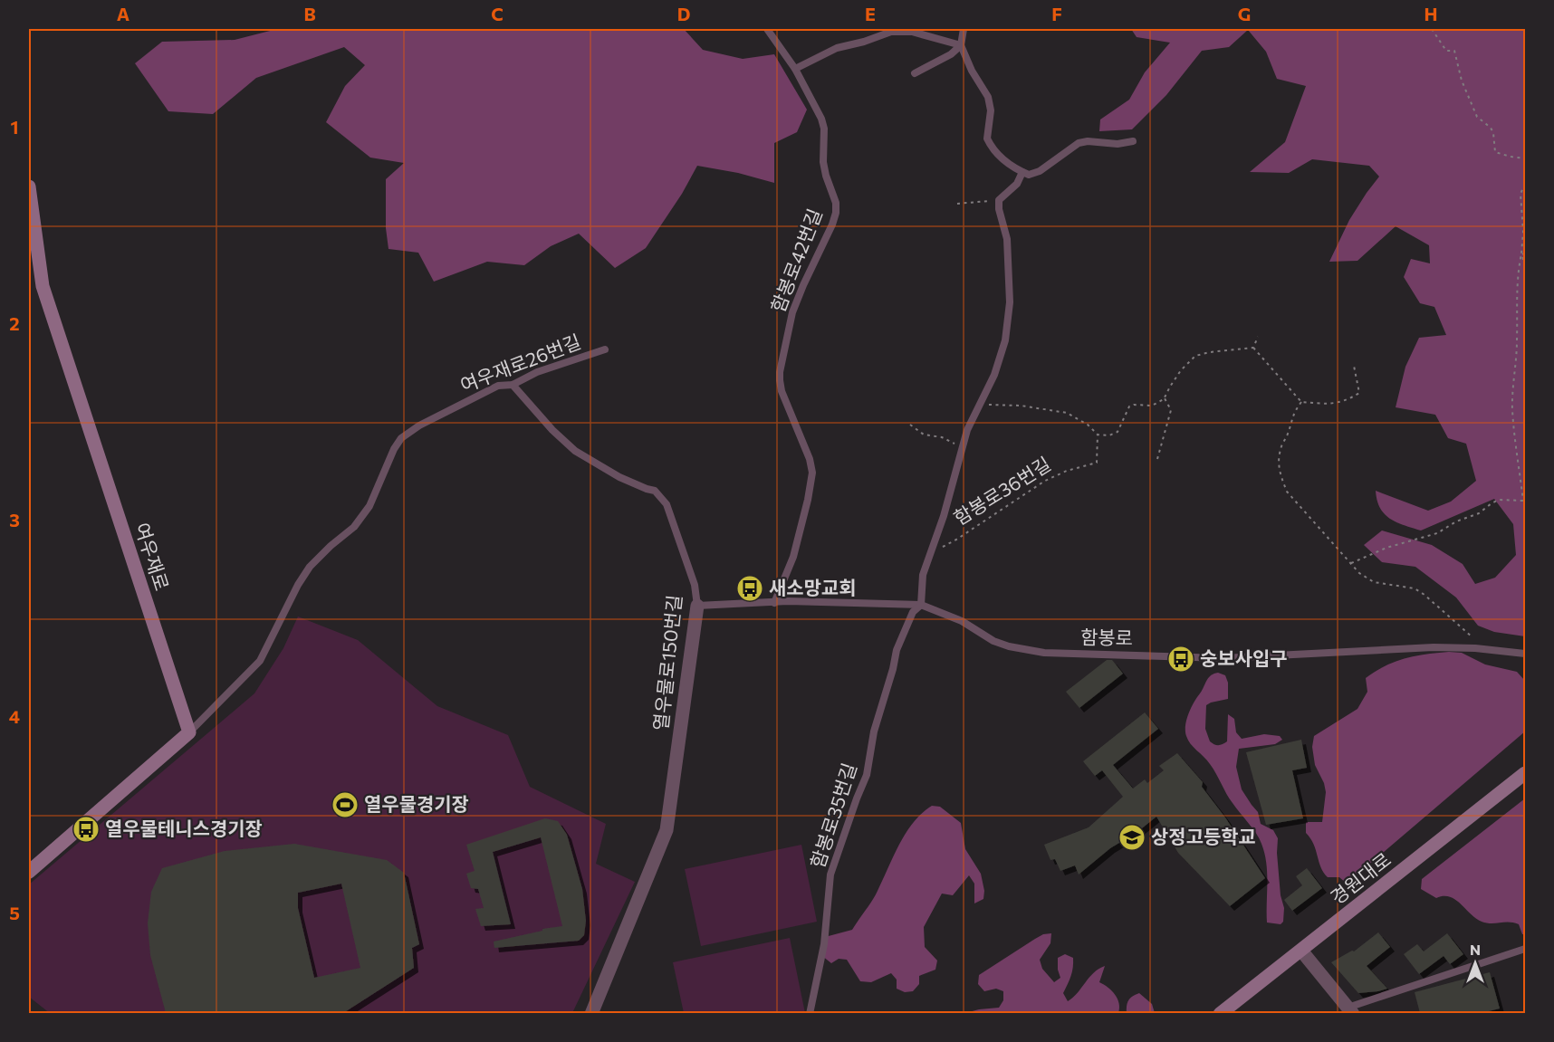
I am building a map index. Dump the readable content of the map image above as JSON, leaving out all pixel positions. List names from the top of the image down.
{
  "streets": {
    "street": ["여우재로", "열우물로150번길", "경원대로"],
    "lane": [
      "함봉로42번길",
      "여우재로26번길",
      "함봉로36번길",
      "함봉로",
      "함봉로35번길"
    ]
  },
  "crossings": [
    ["함봉로42번길", "함봉로"],
    ["여우재로26번길", "여우재로"],
    ["여우재로26번길", "열우물로150번길"],
    ["함봉로36번길", "함봉로"],
    ["함봉로36번길", "함봉로35번길"],
    ["함봉로", "열우물로150번길"],
    ["함봉로", "함봉로35번길"]
  ],
  "places": {
    "bus stop": ["새소망교회", "숭보사입구", "열우물테니스경기장"],
    "sports": ["열우물경기장"],
    "school or university": ["상정고등학교"]
  },
  "north": "top",
  "grid": {
    "columns": [
      "A",
      "B",
      "C",
      "D",
      "E",
      "F",
      "G",
      "H"
    ],
    "rows": [
      "1",
      "2",
      "3",
      "4",
      "5"
    ]
  }
}
